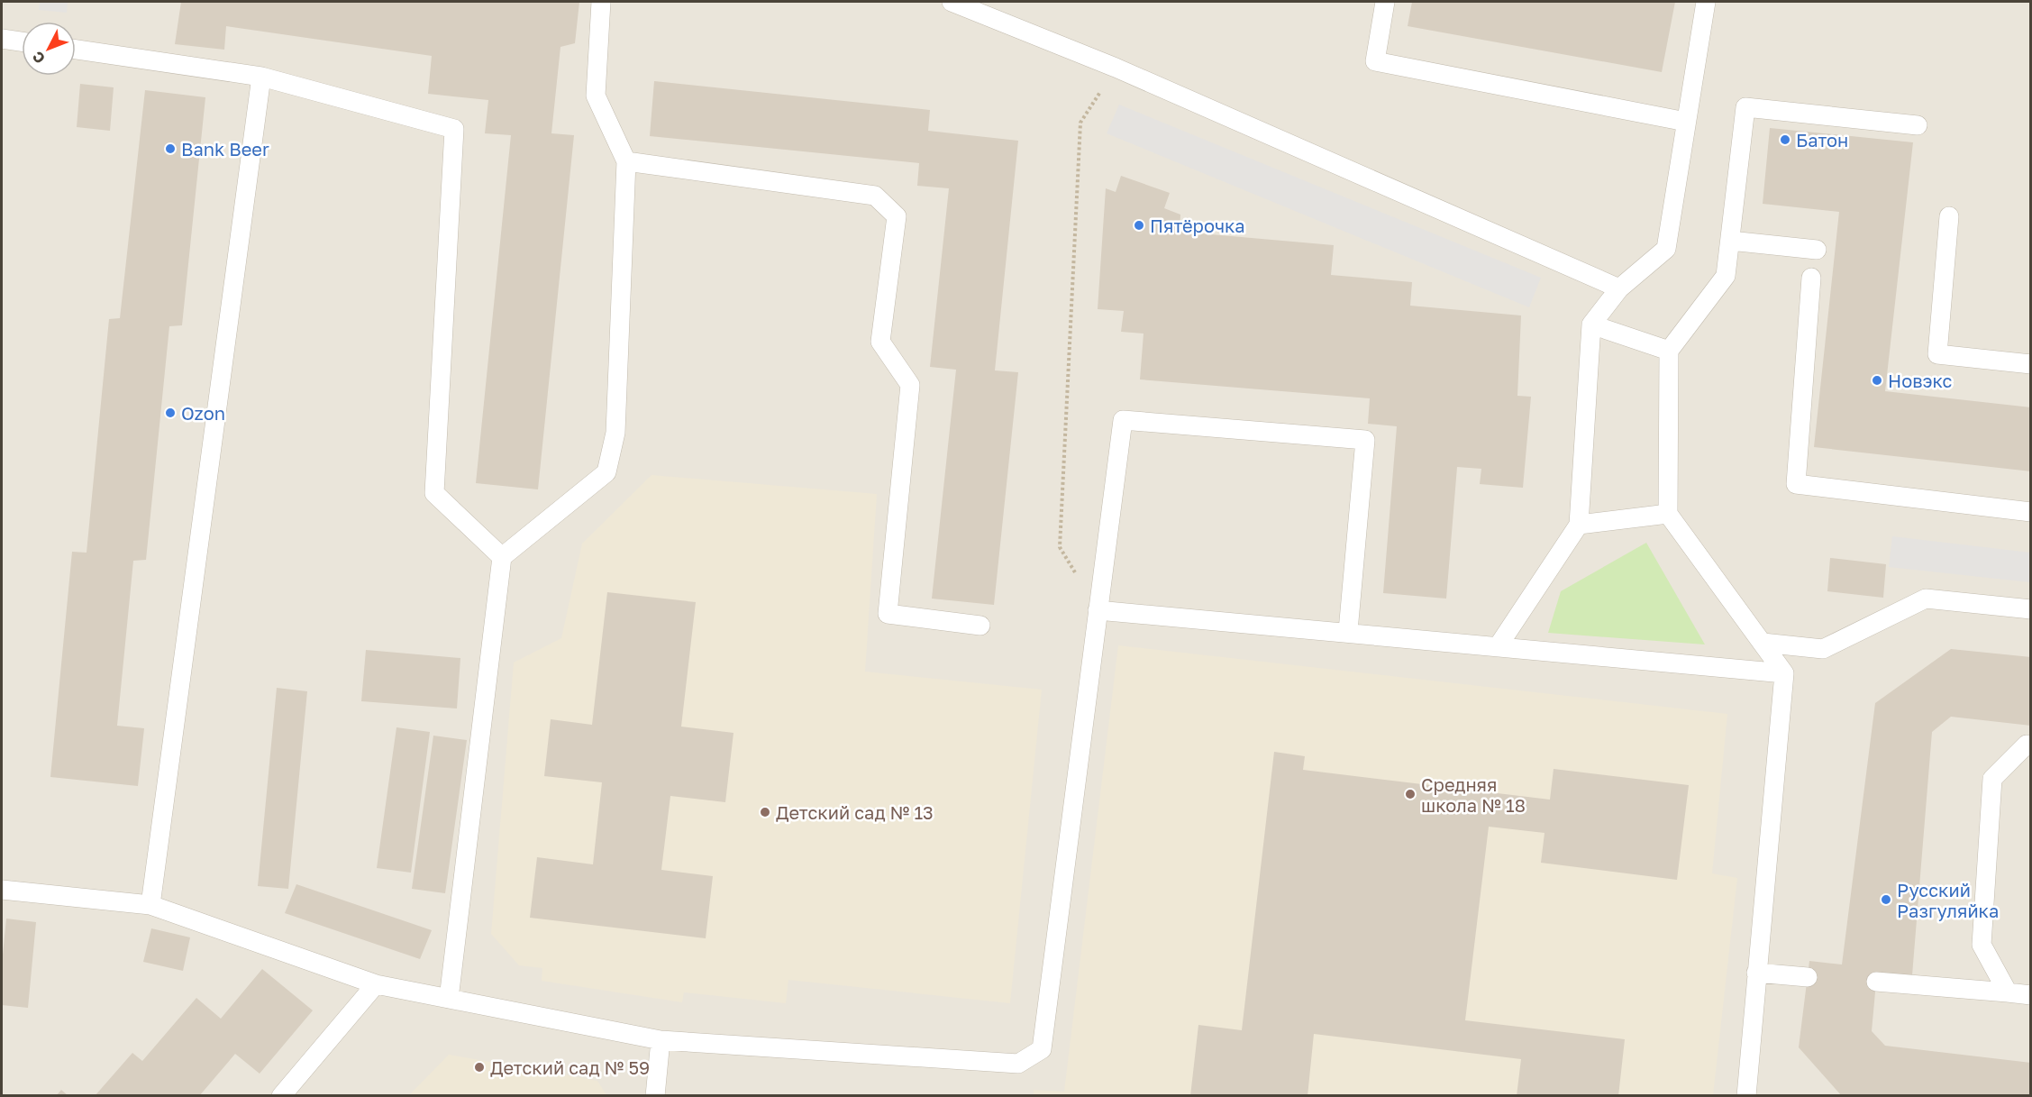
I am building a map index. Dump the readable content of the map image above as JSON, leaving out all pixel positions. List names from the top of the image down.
{
  "places": [
    "Батон",
    "Bank Beer",
    "Пятёрочка",
    "Новэкс",
    "Ozon",
    "Средняя школа № 18",
    "Детский сад № 13",
    "Русский Разгуляйка",
    "Детский сад № 59"
  ],
  "north": "bottom left"
}
